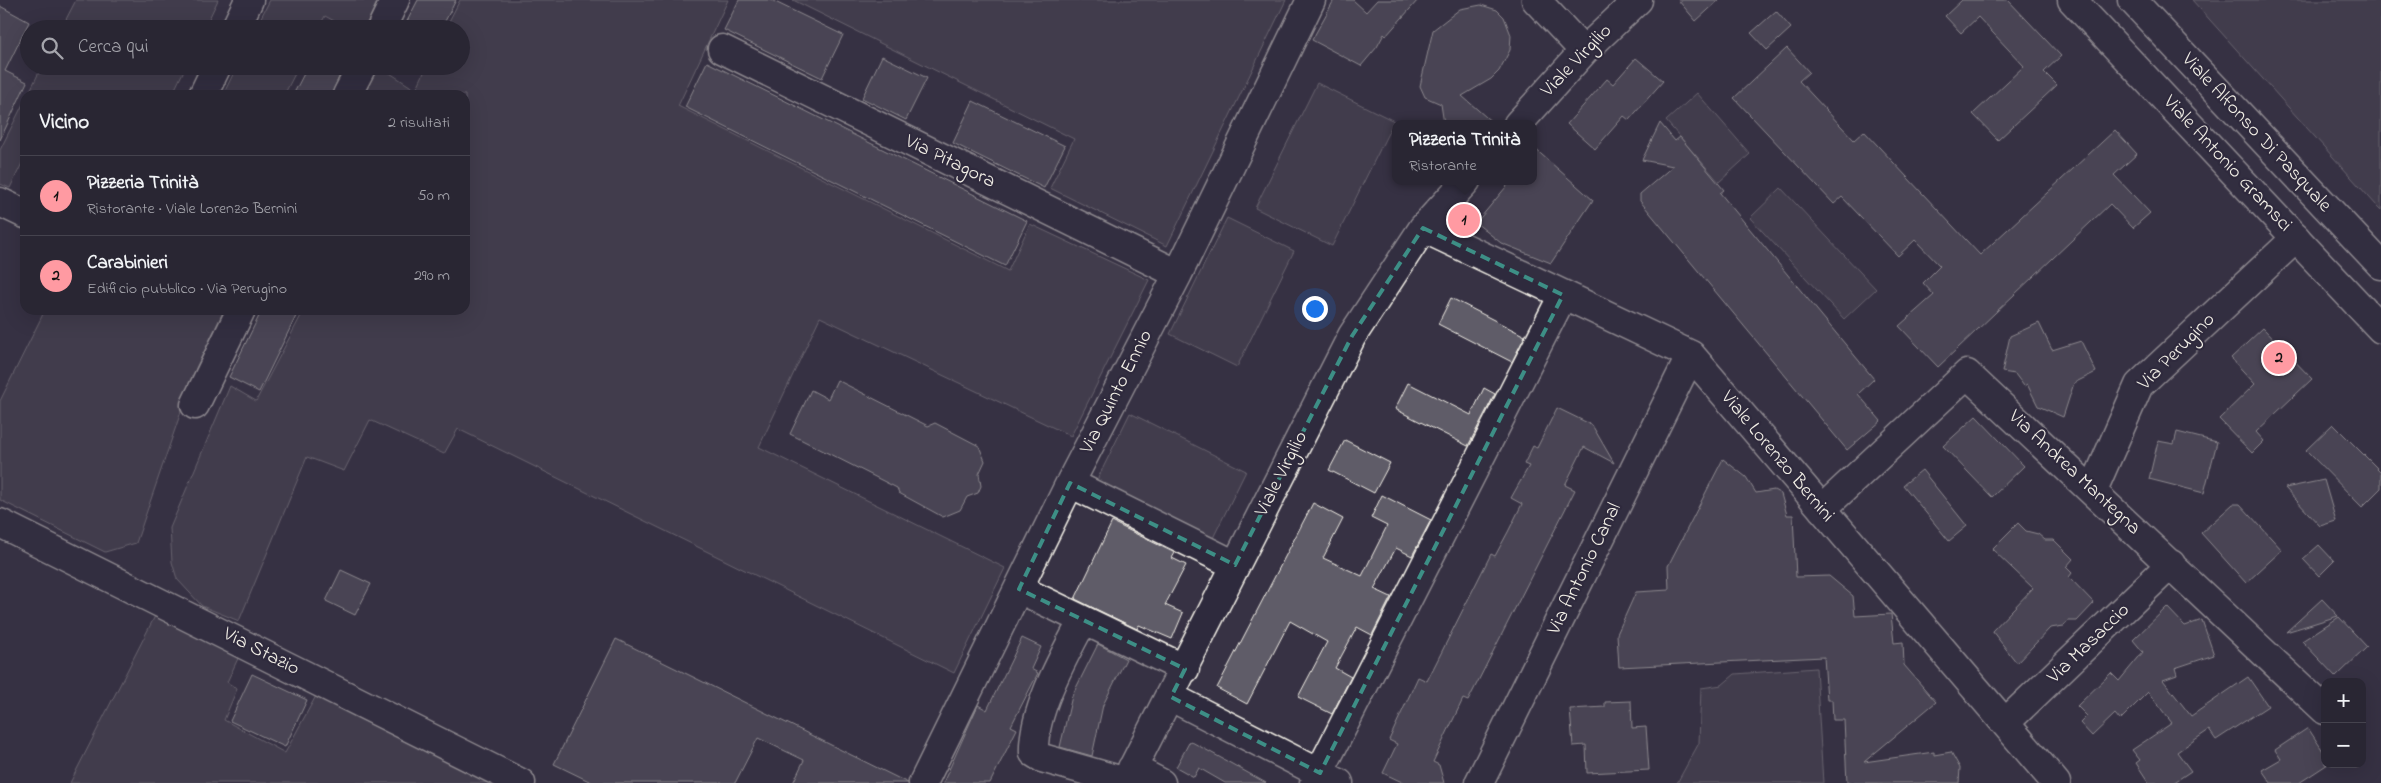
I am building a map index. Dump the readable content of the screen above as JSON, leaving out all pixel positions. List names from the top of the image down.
{
  "streets": {
    "street": [
      "Viale Virgilio",
      "Viale Alfonso Di Pasquale",
      "Via Pitagora",
      "Viale Antonio Gramsci",
      "Via Perugino",
      "Via Quinto Ennio",
      "Viale Lorenzo Bernini",
      "Via Andrea Mantegna",
      "Via Antonio Canal",
      "Via Masaccio",
      "Via Stazio"
    ]
  },
  "crossings": [
    ["Viale Virgilio", "Viale Lorenzo Bernini"],
    ["Via Pitagora", "Via Quinto Ennio"],
    ["Viale Antonio Gramsci", "Via Perugino"],
    ["Via Perugino", "Via Andrea Mantegna"],
    ["Viale Lorenzo Bernini", "Via Andrea Mantegna"],
    ["Viale Lorenzo Bernini", "Via Antonio Canal"],
    ["Viale Lorenzo Bernini", "Via Masaccio"],
    ["Via Andrea Mantegna", "Via Masaccio"]
  ],
  "page": {
    "search": "Cerca qui",
    "heading": ["Vicino", "2 risultati"],
    "popup": ["Pizzeria Trinità", "Ristorante"],
    "list": [
      {
        "mark": "1",
        "name": "Pizzeria Trinità",
        "note": "Ristorante · Viale Lorenzo Bernini",
        "value": "50 m"
      },
      {
        "mark": "2",
        "name": "Carabinieri",
        "note": "Edificio pubblico · Via Perugino",
        "value": "290 m"
      }
    ],
    "pins": ["1", "2"],
    "map_buttons": ["+", "−"]
  }
}
